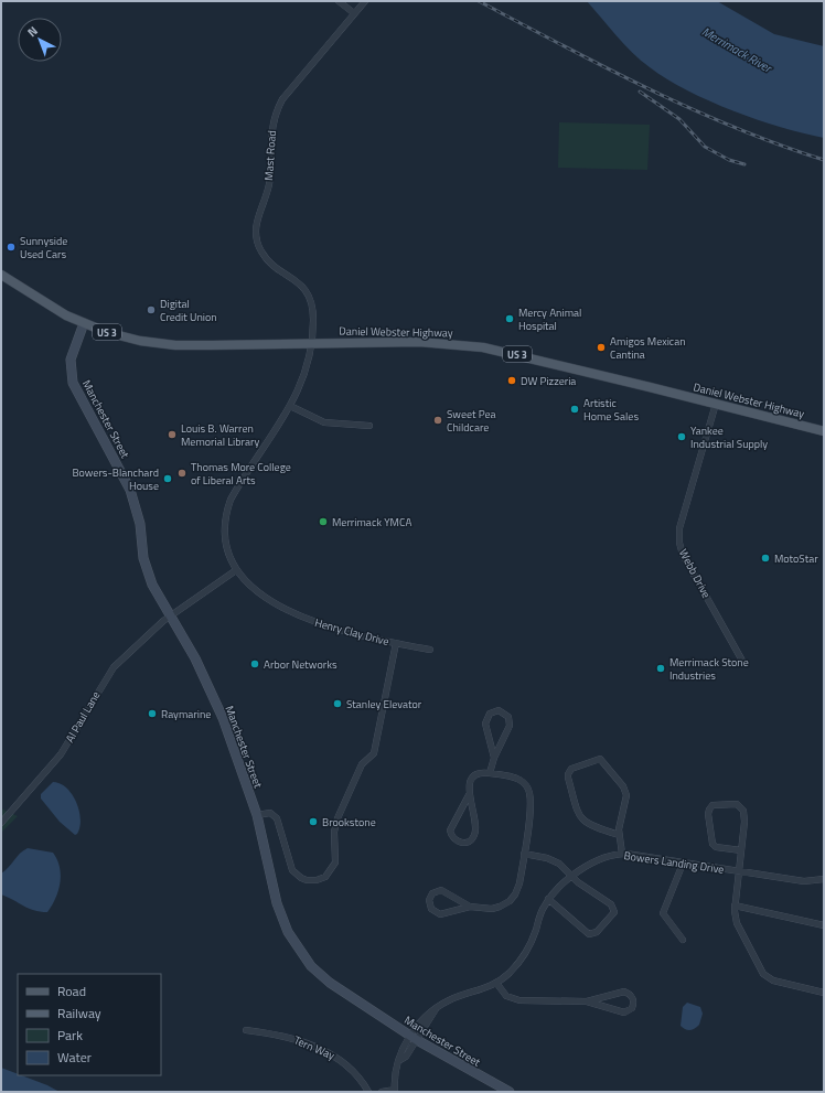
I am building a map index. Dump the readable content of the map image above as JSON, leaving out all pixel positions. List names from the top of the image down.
{
  "streets": {
    "main road": ["US 3", "Daniel Webster Highway"],
    "street": [
      "Mast Road",
      "Manchester Street",
      "Webb Drive",
      "Henry Clay Drive",
      "Al Paul Lane",
      "Bowers Landing Drive",
      "Tern Way"
    ]
  },
  "crossings": [
    ["Mast Road", "Daniel Webster Highway"],
    ["Mast Road", "Henry Clay Drive"],
    ["Daniel Webster Highway", "Manchester Street"],
    ["Daniel Webster Highway", "Webb Drive"],
    ["Daniel Webster Highway", "Henry Clay Drive"],
    ["Manchester Street", "Al Paul Lane"],
    ["Manchester Street", "Bowers Landing Drive"]
  ],
  "water": ["Merrimack River"],
  "places": [
    "Sunnyside Used Cars",
    "Digital Credit Union",
    "Mercy Animal Hospital",
    "Amigos Mexican Cantina",
    "DW Pizzeria",
    "Artistic Home Sales",
    "Sweet Pea Childcare",
    "Louis B. Warren Memorial Library",
    "Yankee Industrial Supply",
    "Thomas More College of Liberal Arts",
    "Bowers-Blanchard House",
    "Merrimack YMCA",
    "MotoStar",
    "Arbor Networks",
    "Merrimack Stone Industries",
    "Stanley Elevator",
    "Raymarine",
    "Brookstone"
  ],
  "legend": [
    "Road",
    "Railway",
    "Park",
    "Water"
  ],
  "north": "top left"
}
